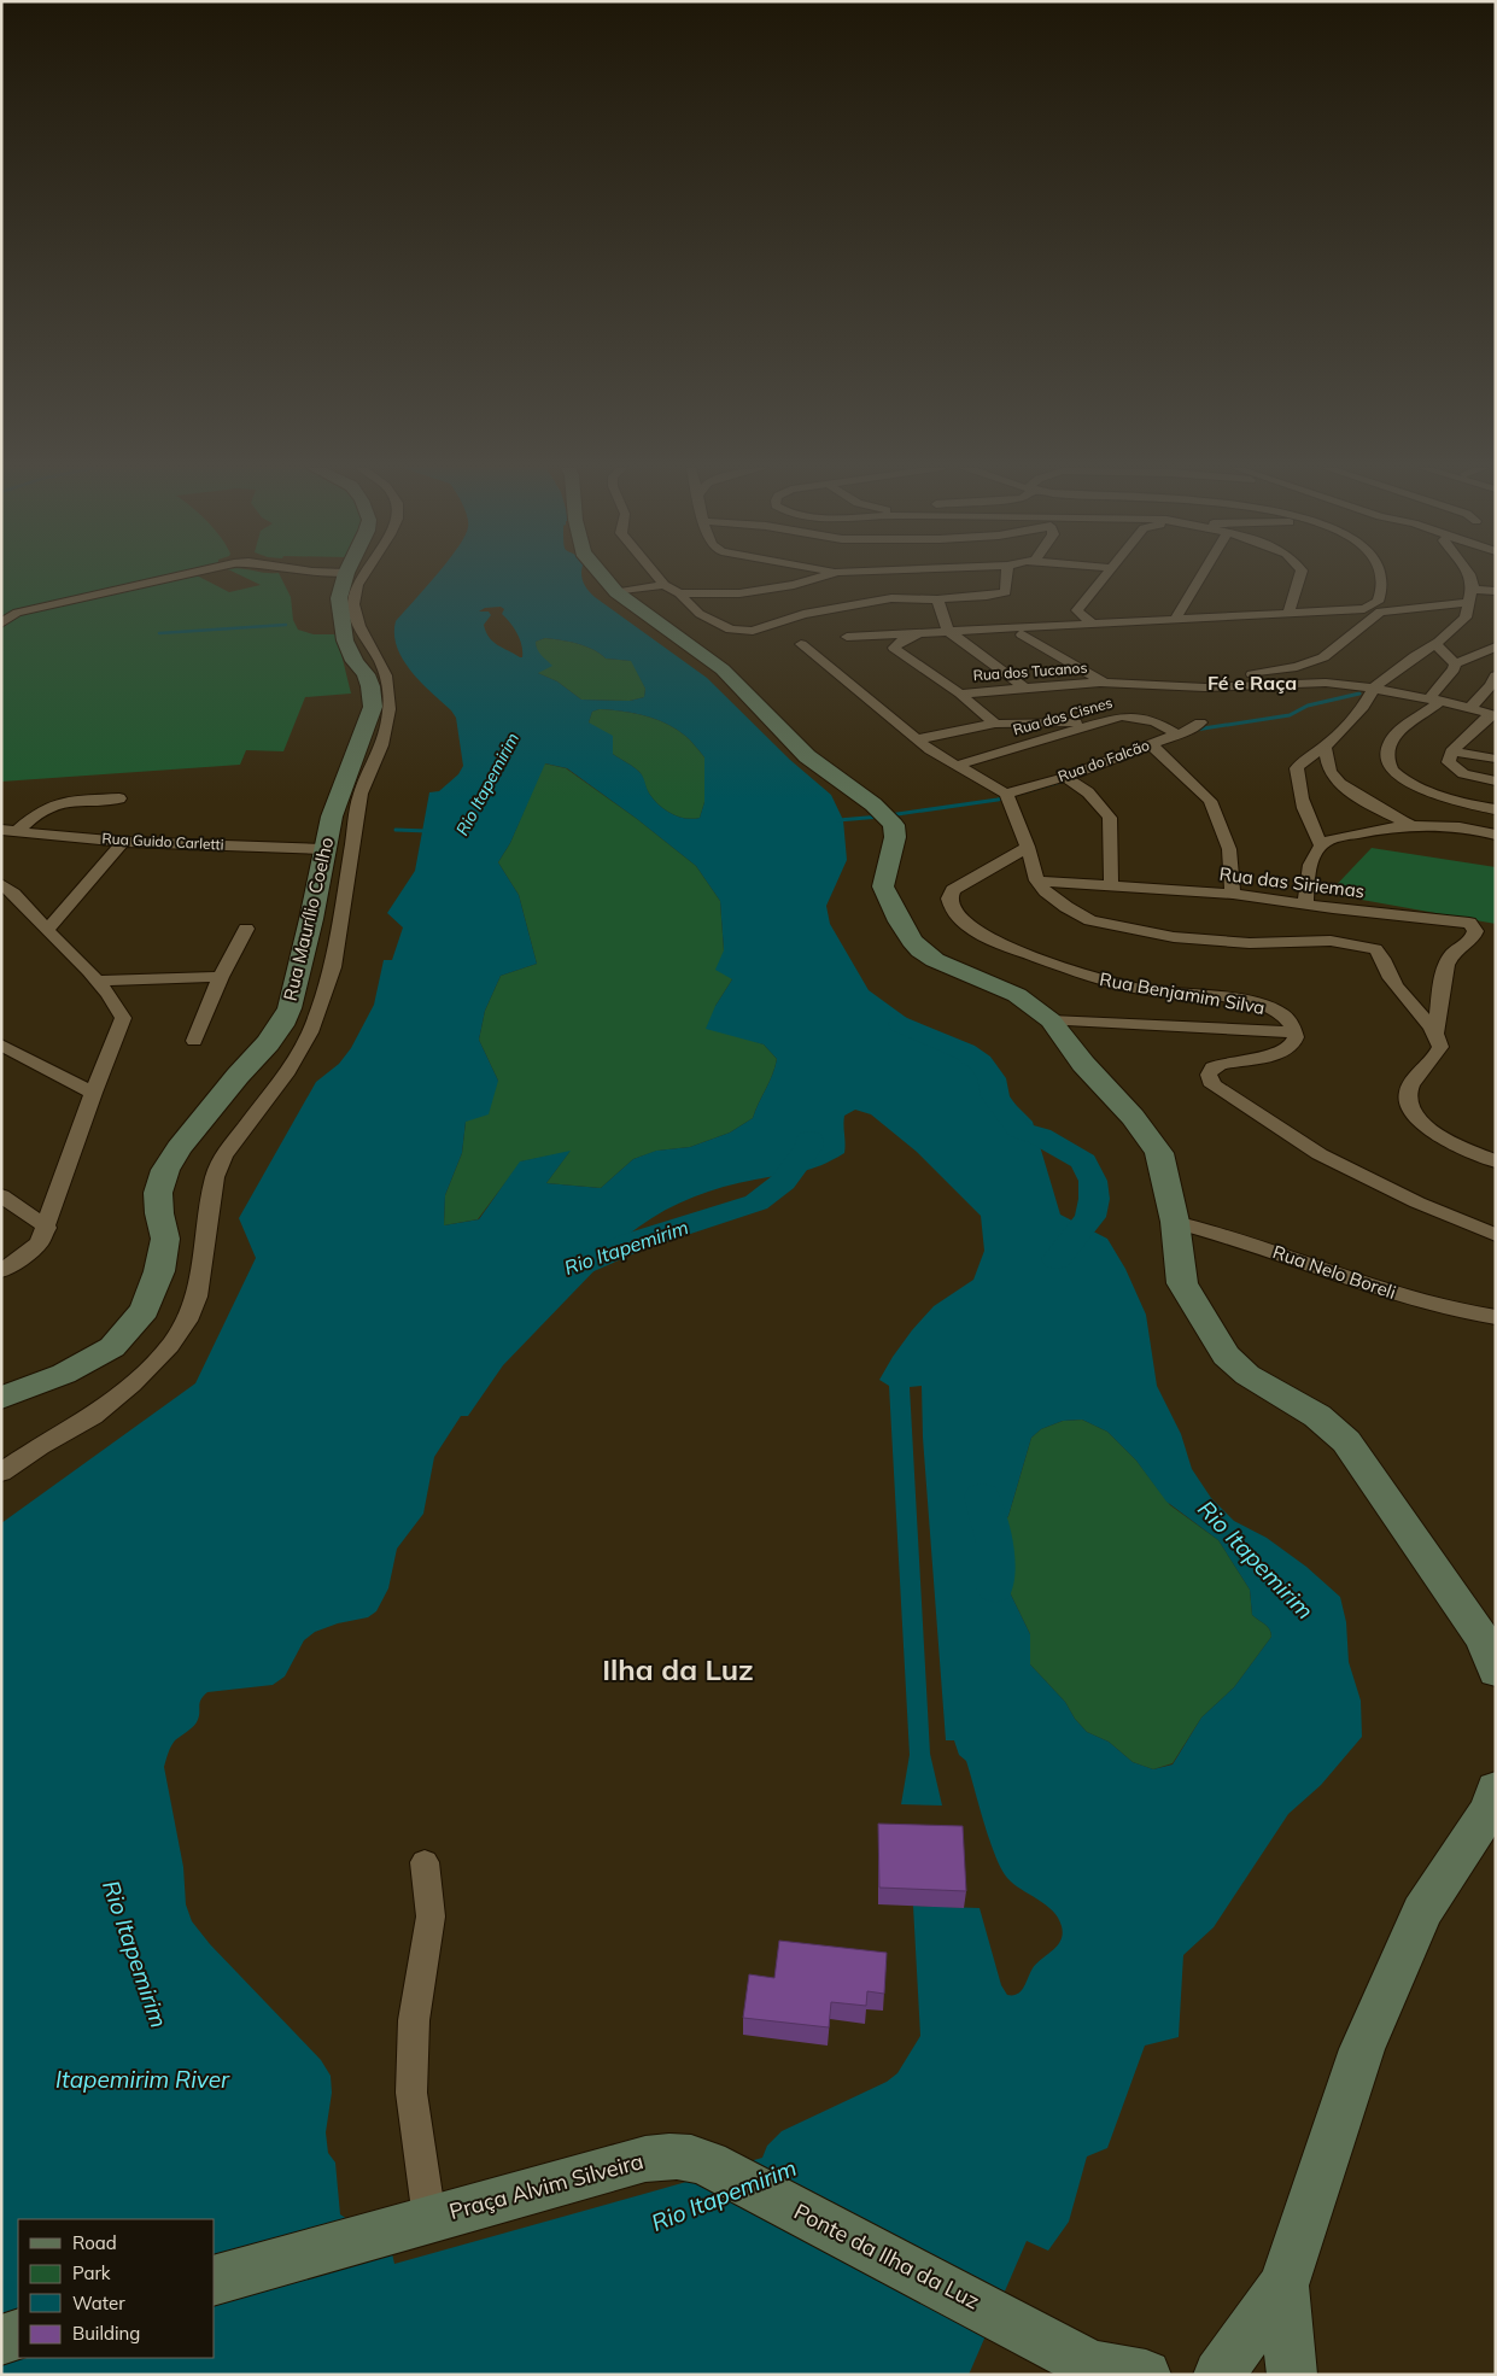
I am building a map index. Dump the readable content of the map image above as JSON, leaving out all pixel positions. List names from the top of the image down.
{
  "streets": {
    "street": [
      "Rua dos Tucanos",
      "Rua dos Cisnes",
      "Rua do Falcão",
      "Rua Guido Carletti",
      "Rua das Siriemas",
      "Rua Maurílio Coelho",
      "Rua Benjamim Silva",
      "Rua Nelo Boreli",
      "Praça Alvim Silveira",
      "Ponte da Ilha da Luz"
    ]
  },
  "crossings": [
    ["Rua dos Cisnes", "Rua do Falcão"],
    ["Rua Guido Carletti", "Rua Maurílio Coelho"],
    ["Praça Alvim Silveira", "Ponte da Ilha da Luz"]
  ],
  "districts": ["Fé e Raça", "Ilha da Luz"],
  "water": ["Rio Itapemirim", "Itapemirim River"],
  "legend": [
    "Road",
    "Park",
    "Water",
    "Building"
  ]
}
